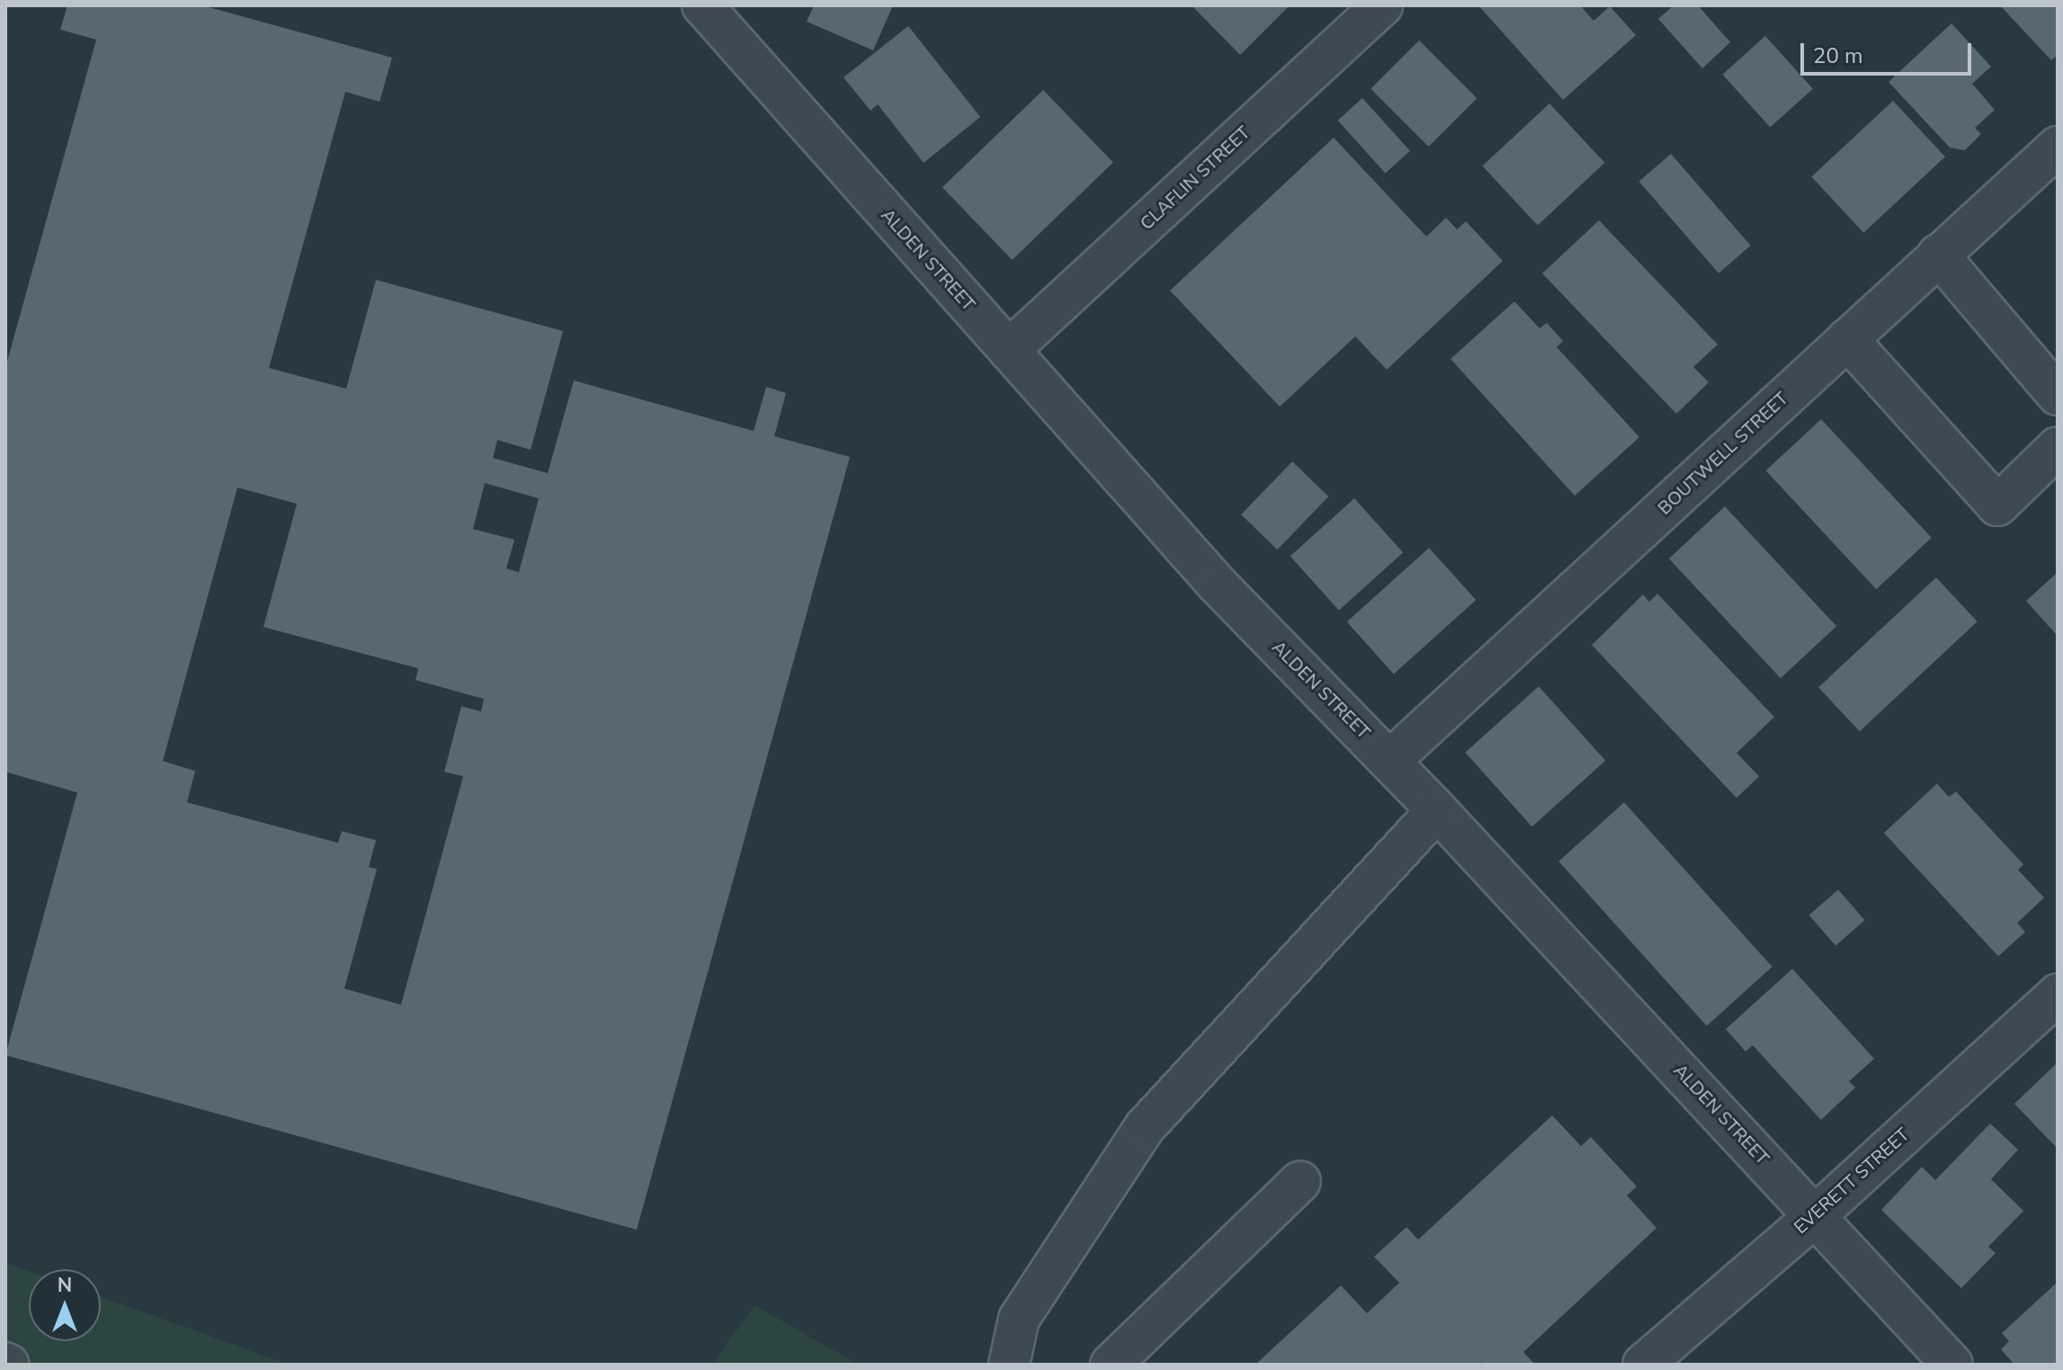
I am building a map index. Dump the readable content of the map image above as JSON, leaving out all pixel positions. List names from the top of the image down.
{
  "streets": {
    "street": [
      "CLAFLIN STREET",
      "ALDEN STREET",
      "BOUTWELL STREET",
      "EVERETT STREET"
    ]
  },
  "crossings": [
    ["CLAFLIN STREET", "ALDEN STREET"],
    ["ALDEN STREET", "BOUTWELL STREET"],
    ["ALDEN STREET", "EVERETT STREET"]
  ],
  "scale_bar": "20 m",
  "north": "top"
}
